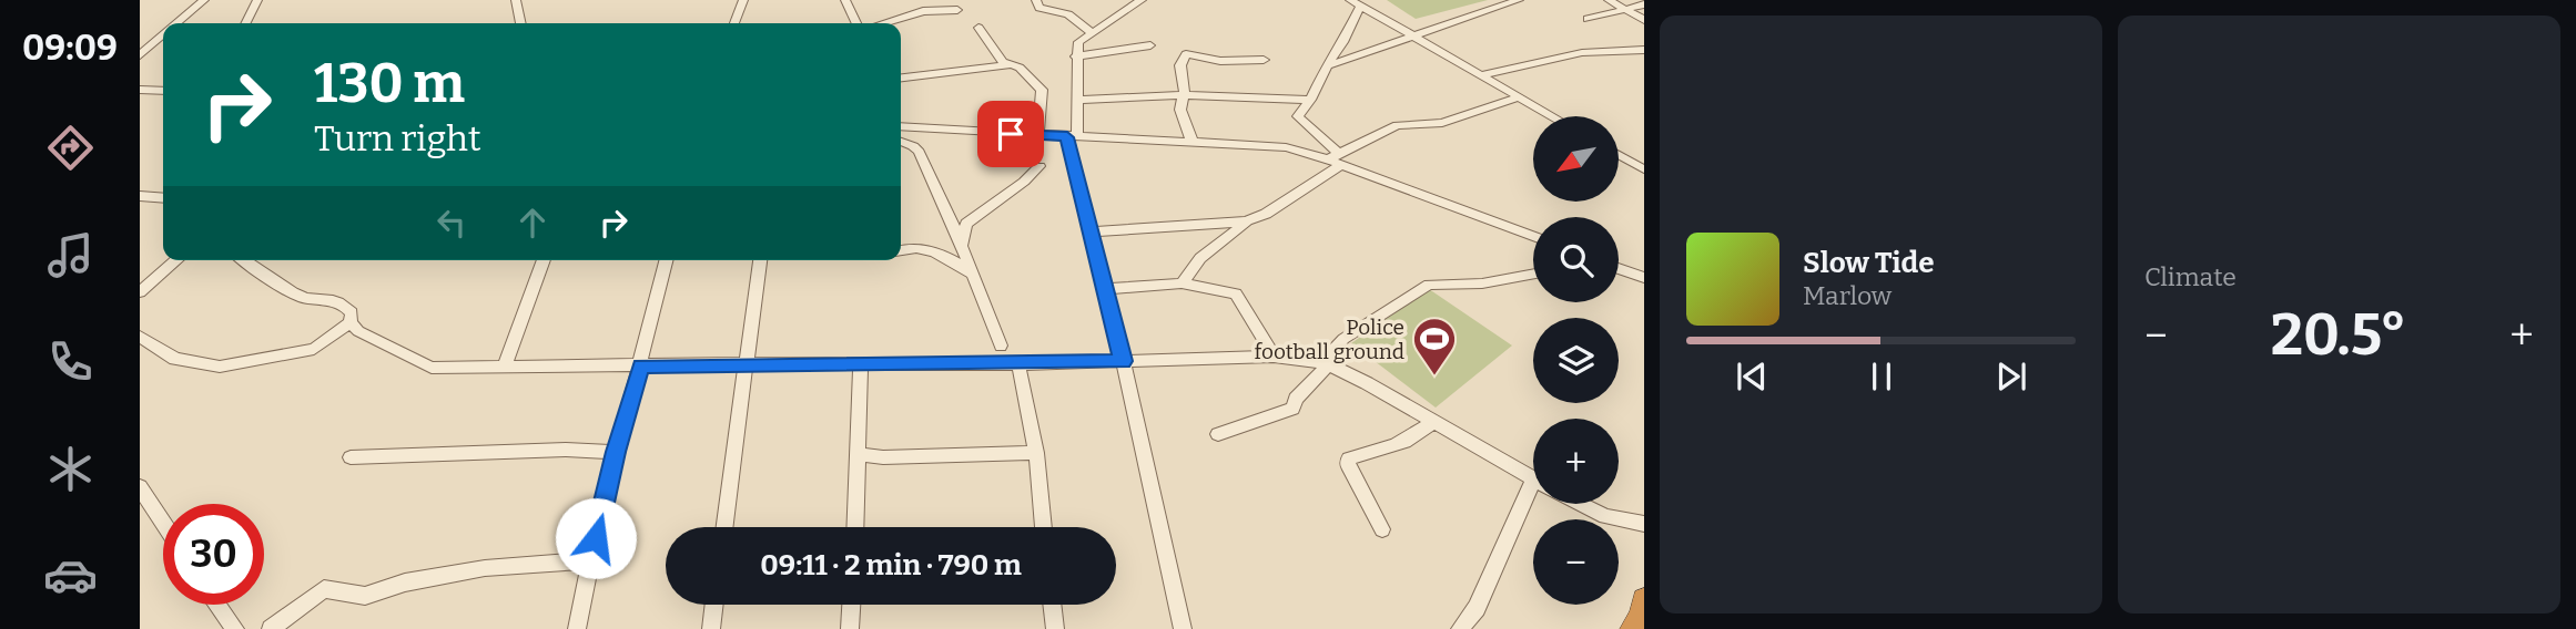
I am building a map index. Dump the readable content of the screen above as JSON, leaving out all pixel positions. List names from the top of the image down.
{
  "places": {
    "sports": ["Police football ground"]
  },
  "north": "bottom left",
  "page": {
    "tabs": "09:09",
    "tile": "Climate",
    "turn": ["130 m", "Turn right"],
    "map_buttons": ["+", "−"],
    "song": ["Slow Tide", "Marlow"],
    "heat": ["−", "20.5°", "+"],
    "limit": "30",
    "trip": "09:11 · 2 min · 790 m"
  }
}
